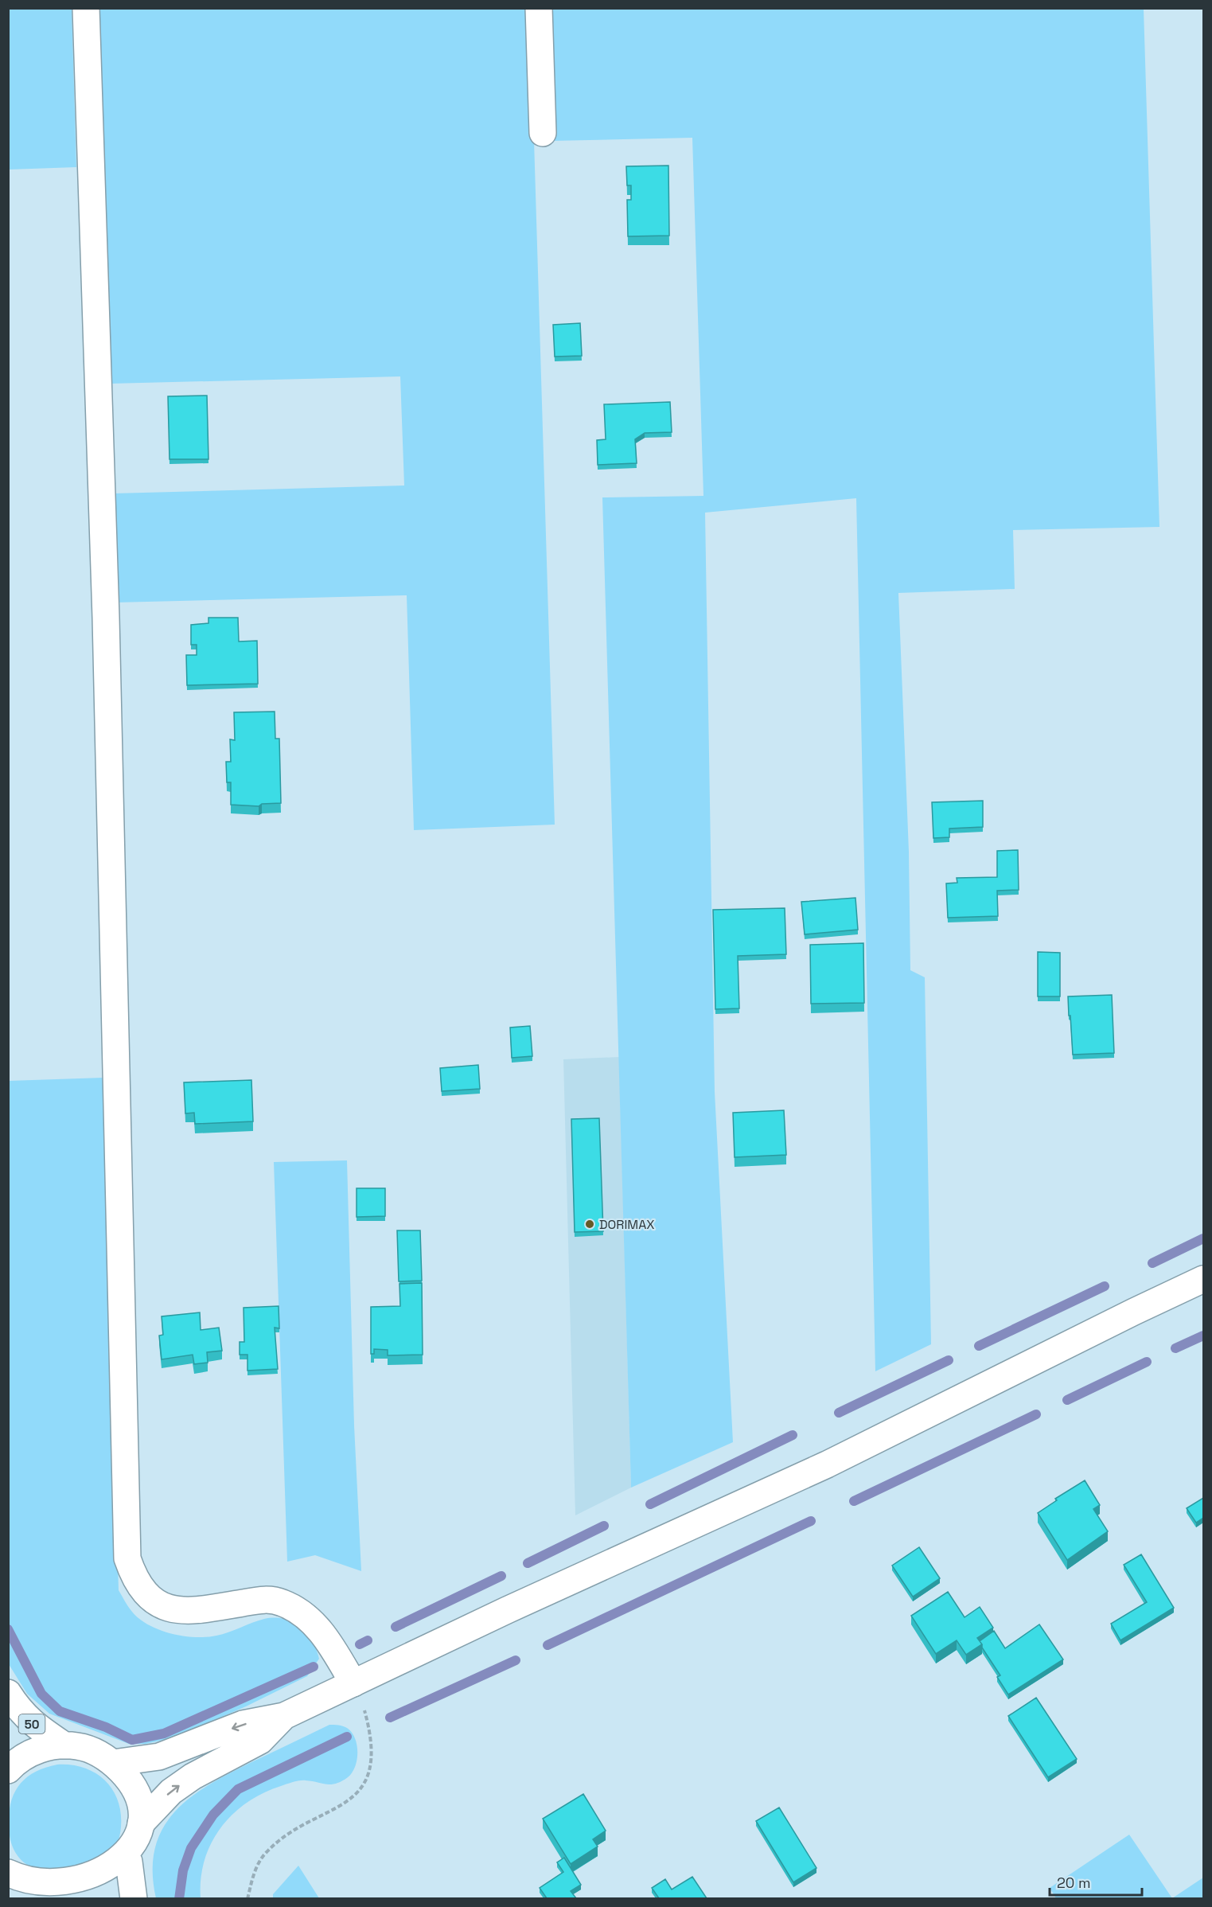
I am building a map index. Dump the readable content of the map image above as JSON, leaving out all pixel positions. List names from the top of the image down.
{
  "streets": {
    "street": ["50"]
  },
  "places": ["DORIMAX"],
  "scale_bar": "20 m"
}
